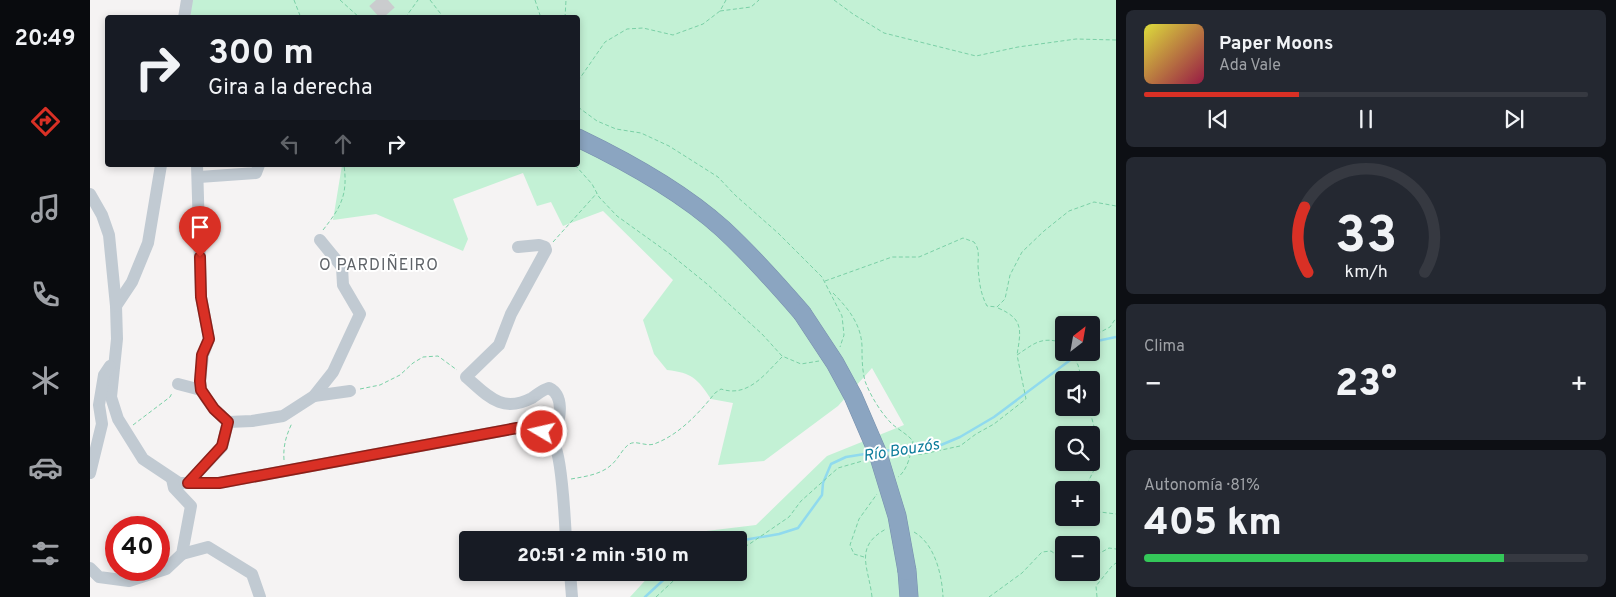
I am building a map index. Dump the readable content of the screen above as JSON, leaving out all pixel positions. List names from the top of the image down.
{
  "districts": ["O PARDIÑEIRO"],
  "water": ["Río Bouzós"],
  "north": "top right",
  "page": {
    "tabs": "20:49",
    "turn": ["300 m", "Gira a la derecha"],
    "song": ["Paper Moons", "Ada Vale"],
    "tile": [
      "Clima",
      ["Autonomía · 81%", "405 km"]
    ],
    "map_buttons": ["+", "−"],
    "heat": ["−", "23°", "+"],
    "limit": "40",
    "trip": "20:51 · 2 min · 510 m",
    "gauge": ["33", "km/h"]
  }
}
